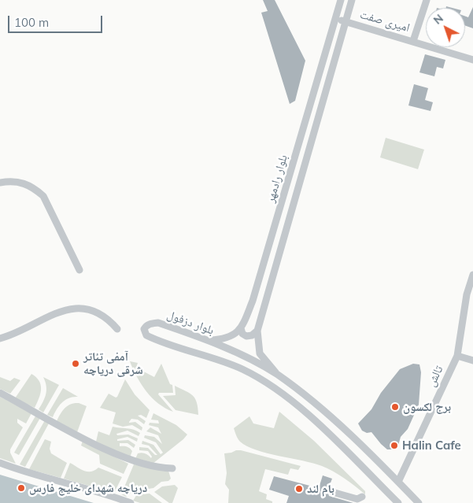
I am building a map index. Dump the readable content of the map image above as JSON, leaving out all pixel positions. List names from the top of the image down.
{
  "streets": {
    "street": [
      "امیری صفت",
      "بلوار رادمهر",
      "بلوار دزفول",
      "تالش"
    ]
  },
  "crossings": [
    ["امیری صفت", "بلوار رادمهر"],
    ["بلوار دزفول", "تالش"]
  ],
  "places": [
    "آمفی تئاتر شرقی دریاچه",
    "برج لکسون",
    "Halin Cafe",
    "دریاچه شهدای خلیج فارس",
    "بام لند"
  ],
  "scale_bar": "100 m",
  "north": "top left"
}
